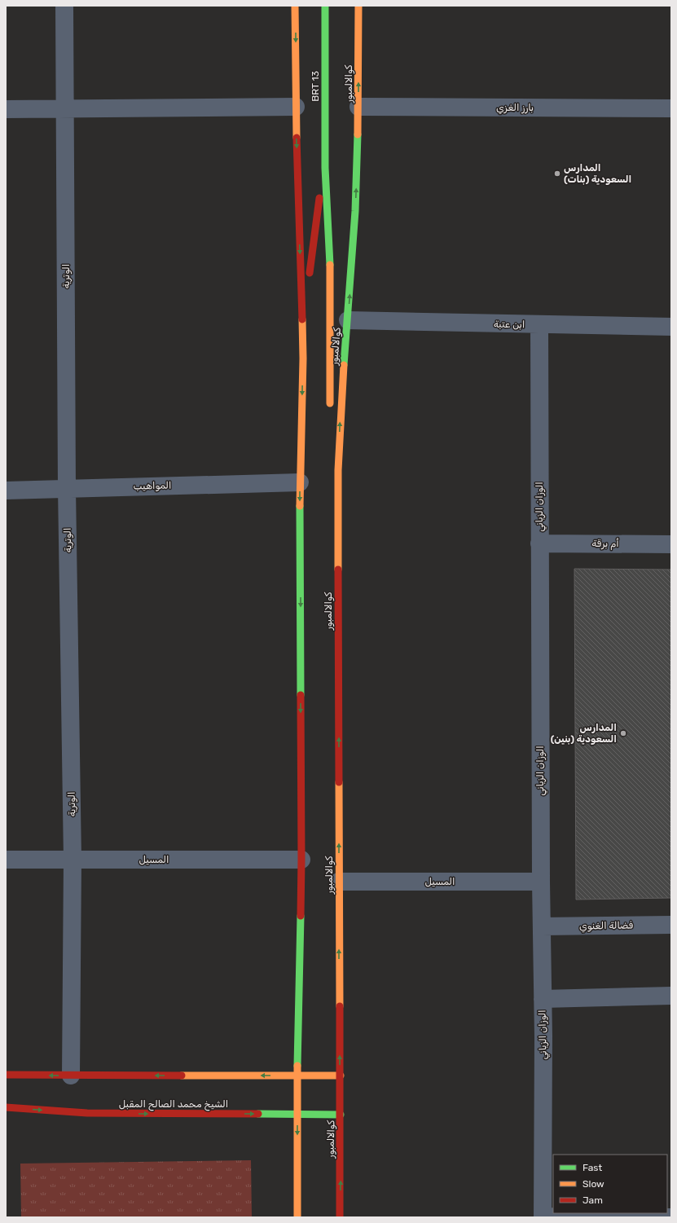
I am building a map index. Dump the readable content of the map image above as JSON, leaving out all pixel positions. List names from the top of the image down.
{
  "streets": {
    "street": [
      "كوالالمبور",
      "BRT 13",
      "بارز الغزي",
      "الوترية",
      "ابن عتبة",
      "المواهيب",
      "الوزان الزياني",
      "أم برقة",
      "المسيل",
      "فضالة الغنوي",
      "الشيخ محمد الصالح المقبل"
    ]
  },
  "crossings": [
    ["كوالالمبور", "بارز الغزي"],
    ["كوالالمبور", "ابن عتبة"],
    ["كوالالمبور", "المسيل"],
    ["كوالالمبور", "الشيخ محمد الصالح المقبل"],
    ["الوترية", "المواهيب"],
    ["الوترية", "المسيل"],
    ["ابن عتبة", "الوزان الزياني"],
    ["الوزان الزياني", "أم برقة"],
    ["الوزان الزياني", "المسيل"],
    ["الوزان الزياني", "فضالة الغنوي"]
  ],
  "places": ["المدارس السعودية (بنات)", "المدارس السعودية (بنين)"],
  "legend": ["Fast", "Slow", "Jam"]
}
